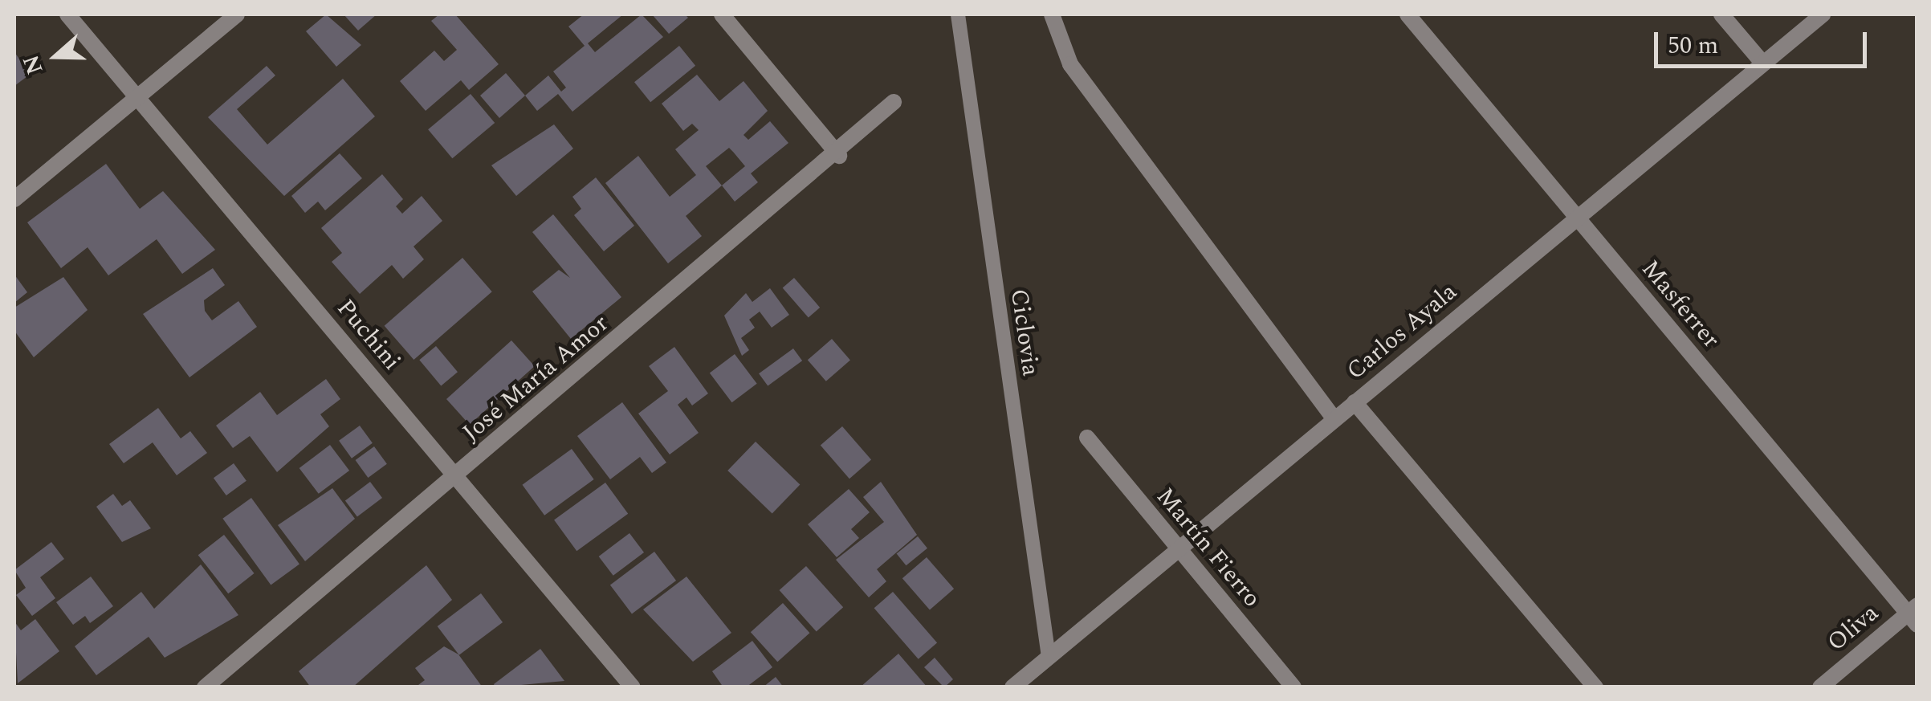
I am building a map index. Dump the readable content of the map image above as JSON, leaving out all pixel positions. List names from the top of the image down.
{
  "streets": {
    "street": [
      "Masferrer",
      "Carlos Ayala",
      "Puchini",
      "José María Amor",
      "Martín Fierro",
      "Oliva"
    ],
    "lane": ["Ciclovia"]
  },
  "crossings": [
    ["Masferrer", "Carlos Ayala"],
    ["Masferrer", "Oliva"],
    ["Carlos Ayala", "Ciclovia"],
    ["Carlos Ayala", "Martín Fierro"],
    ["Puchini", "José María Amor"]
  ],
  "scale_bar": "50 m",
  "north": "left"
}
